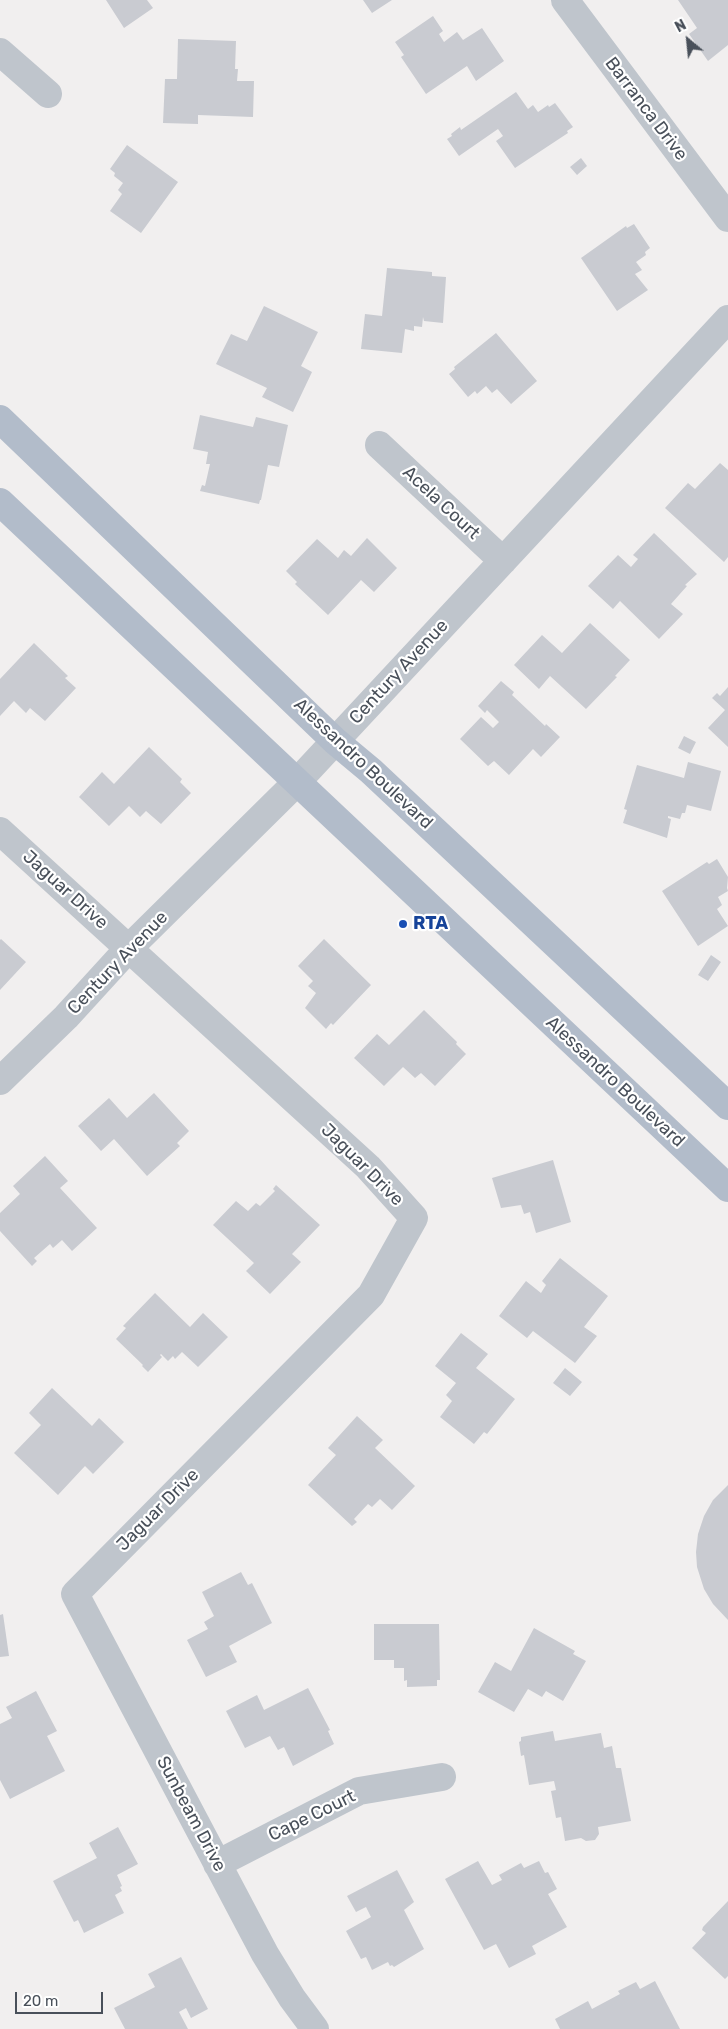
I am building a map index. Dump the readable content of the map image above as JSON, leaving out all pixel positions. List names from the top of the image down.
{
  "streets": {
    "main road": ["Alessandro Boulevard"],
    "street": [
      "Barranca Drive",
      "Acela Court",
      "Century Avenue",
      "Jaguar Drive",
      "Sunbeam Drive",
      "Cape Court"
    ]
  },
  "crossings": [
    ["Acela Court", "Century Avenue"],
    ["Century Avenue", "Alessandro Boulevard"],
    ["Century Avenue", "Jaguar Drive"],
    ["Jaguar Drive", "Sunbeam Drive"],
    ["Sunbeam Drive", "Cape Court"]
  ],
  "places": ["RTA"],
  "scale_bar": "20 m",
  "north": "top left"
}
